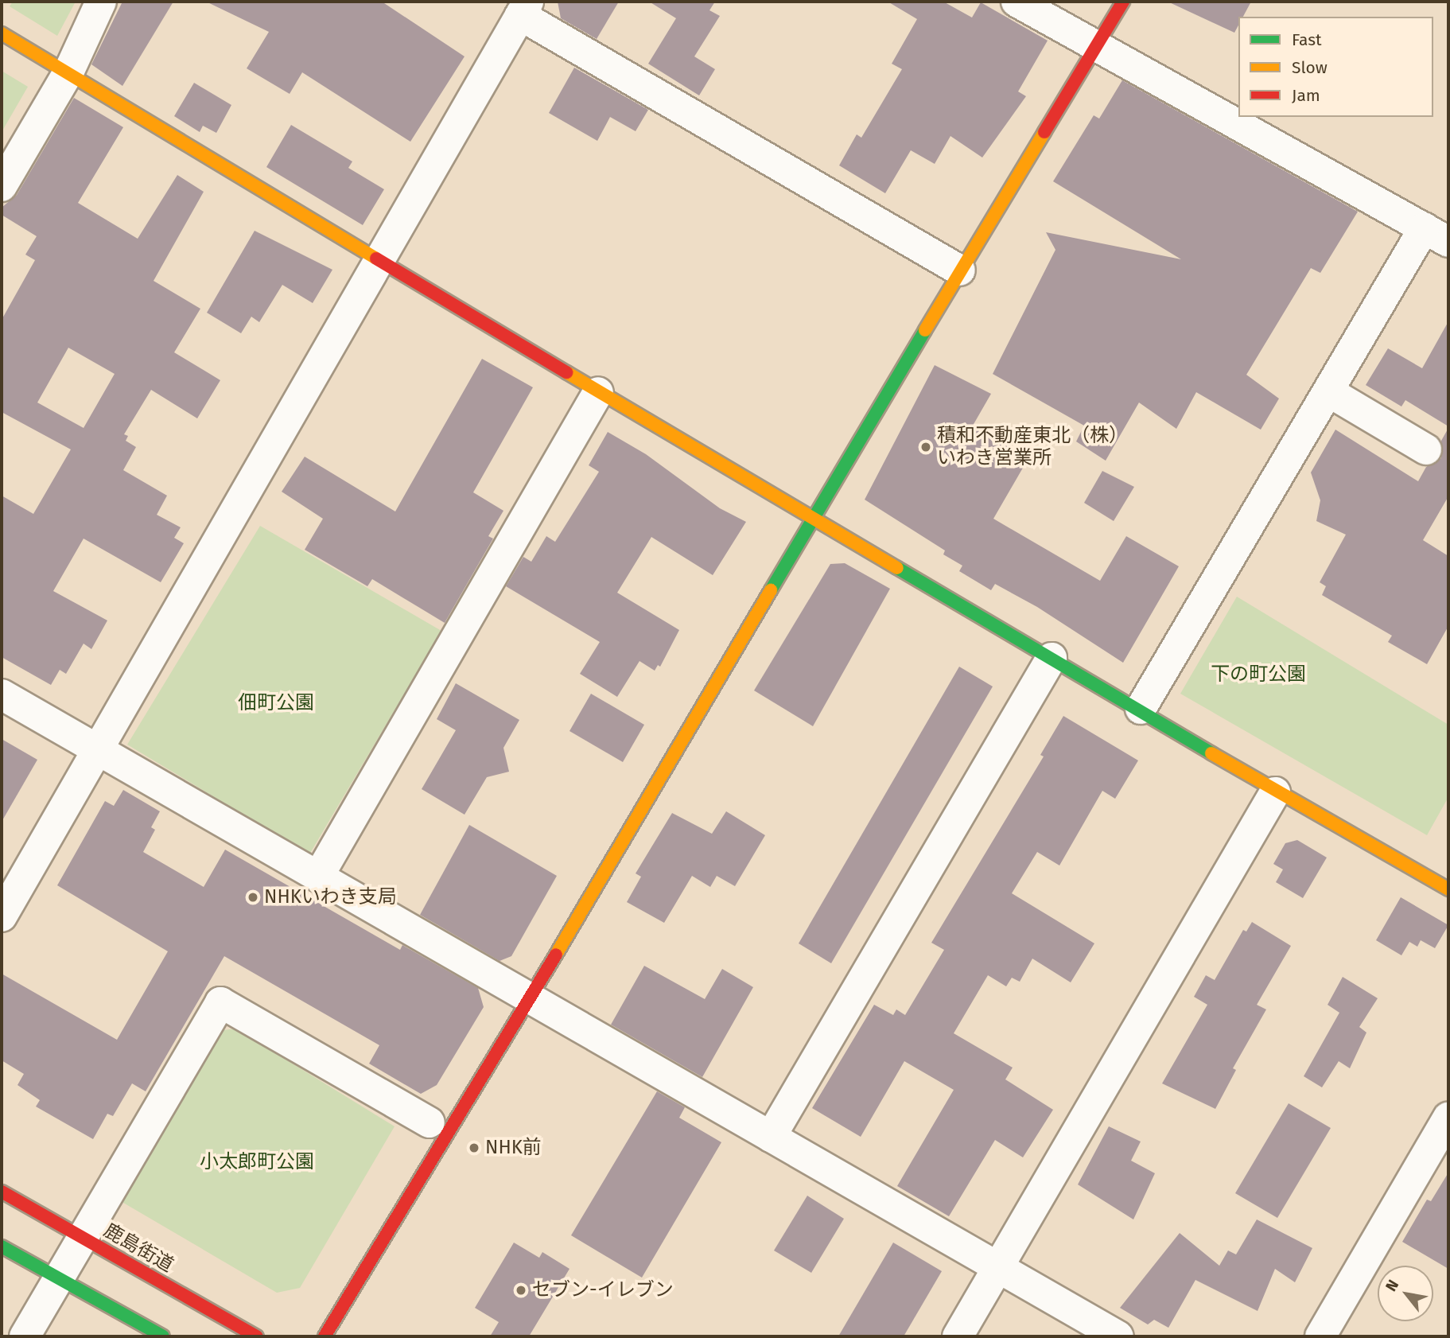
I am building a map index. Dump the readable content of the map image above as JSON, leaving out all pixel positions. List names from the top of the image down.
{
  "streets": {
    "street": ["鹿島街道"]
  },
  "parks": ["下の町公園", "佃町公園", "小太郎町公園"],
  "places": [
    "積和不動産東北（株） いわき営業所",
    "NHKいわき支局",
    "NHK前",
    "セブン-イレブン"
  ],
  "legend": ["Fast", "Slow", "Jam"],
  "north": "top left"
}
